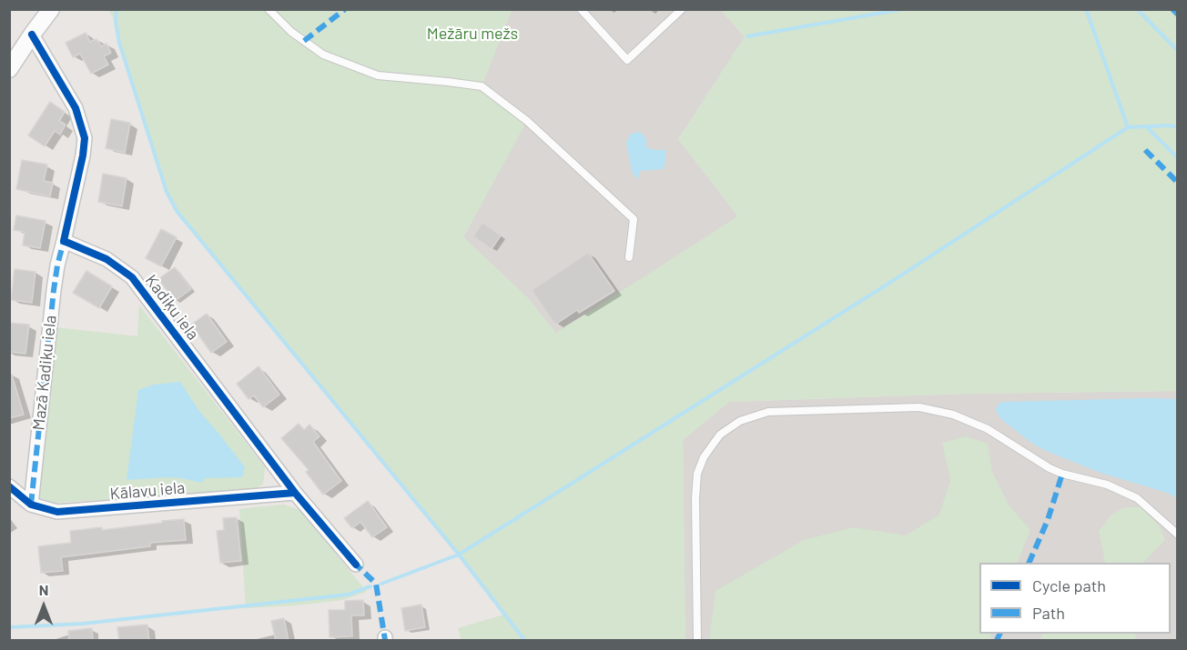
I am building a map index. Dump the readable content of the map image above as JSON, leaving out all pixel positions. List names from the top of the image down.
{
  "streets": {
    "street": ["Kadiķu iela", "Mazā Kadiķu iela", "Kālavu iela"]
  },
  "crossings": [
    ["Kadiķu iela", "Mazā Kadiķu iela"],
    ["Kadiķu iela", "Kālavu iela"],
    ["Mazā Kadiķu iela", "Kālavu iela"]
  ],
  "parks": ["Mežāru mežs"],
  "legend": ["Cycle path", "Path"],
  "north": "top"
}
